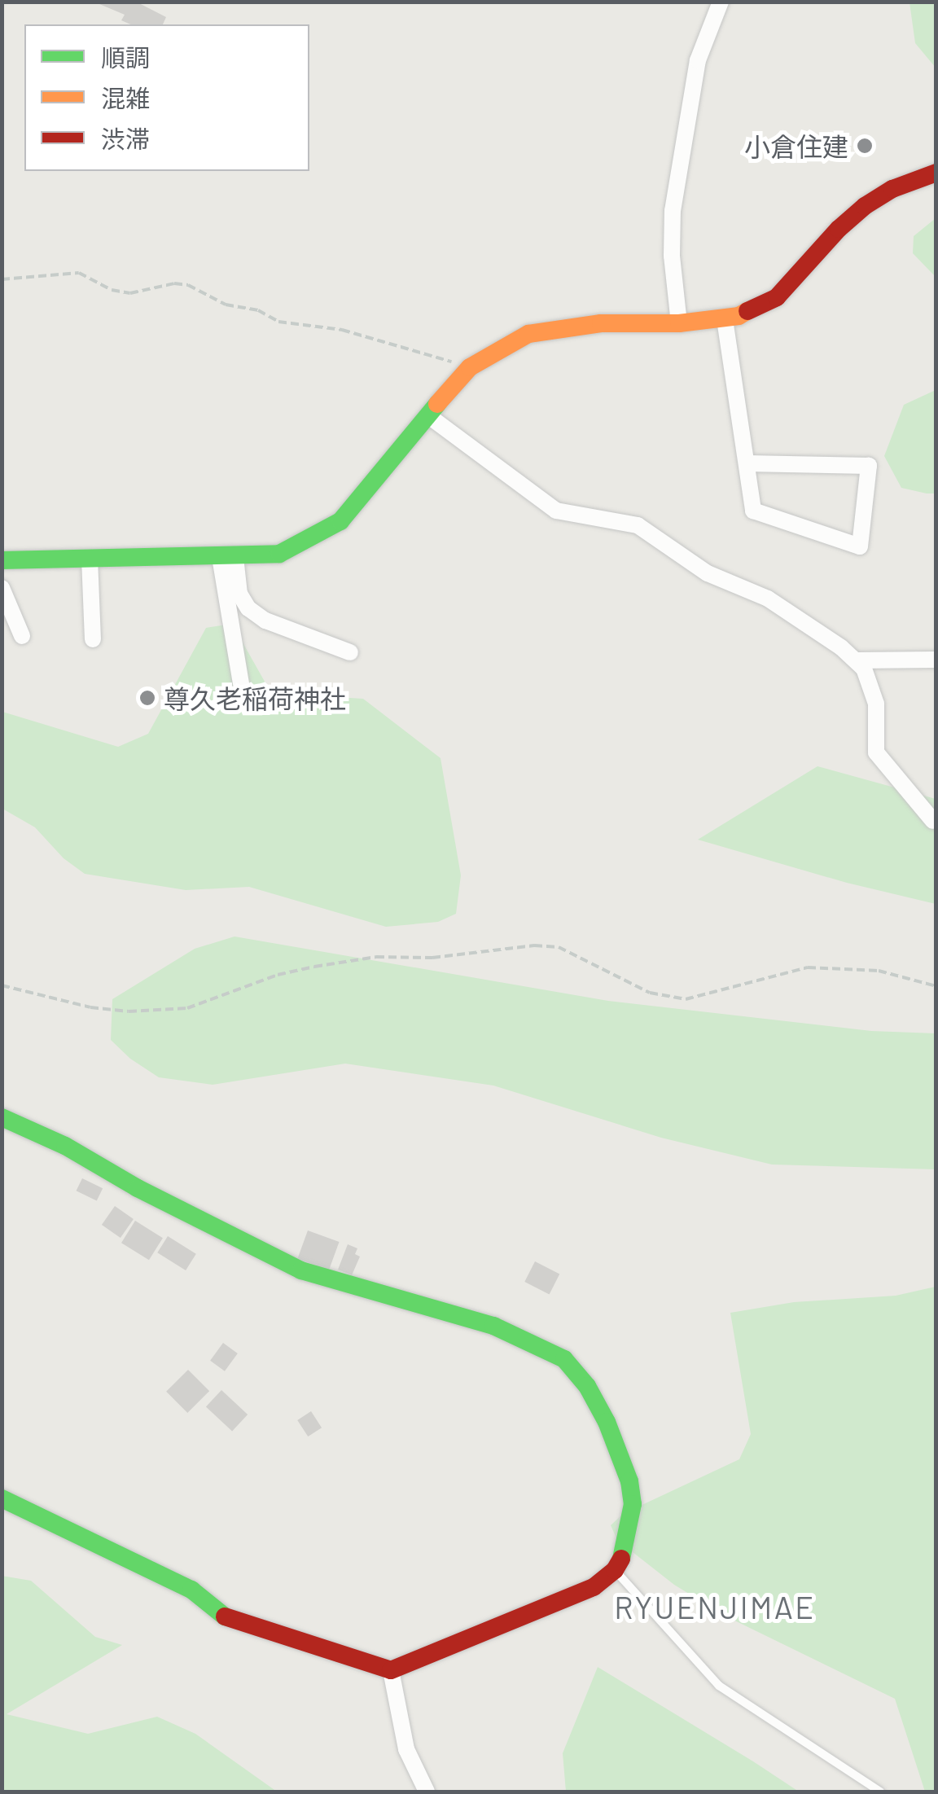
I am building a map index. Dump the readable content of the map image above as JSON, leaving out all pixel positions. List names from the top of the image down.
{
  "districts": ["RYUENJIMAE"],
  "places": ["小倉住建", "尊久老稲荷神社"],
  "legend": ["順調", "混雑", "渋滞"]
}
